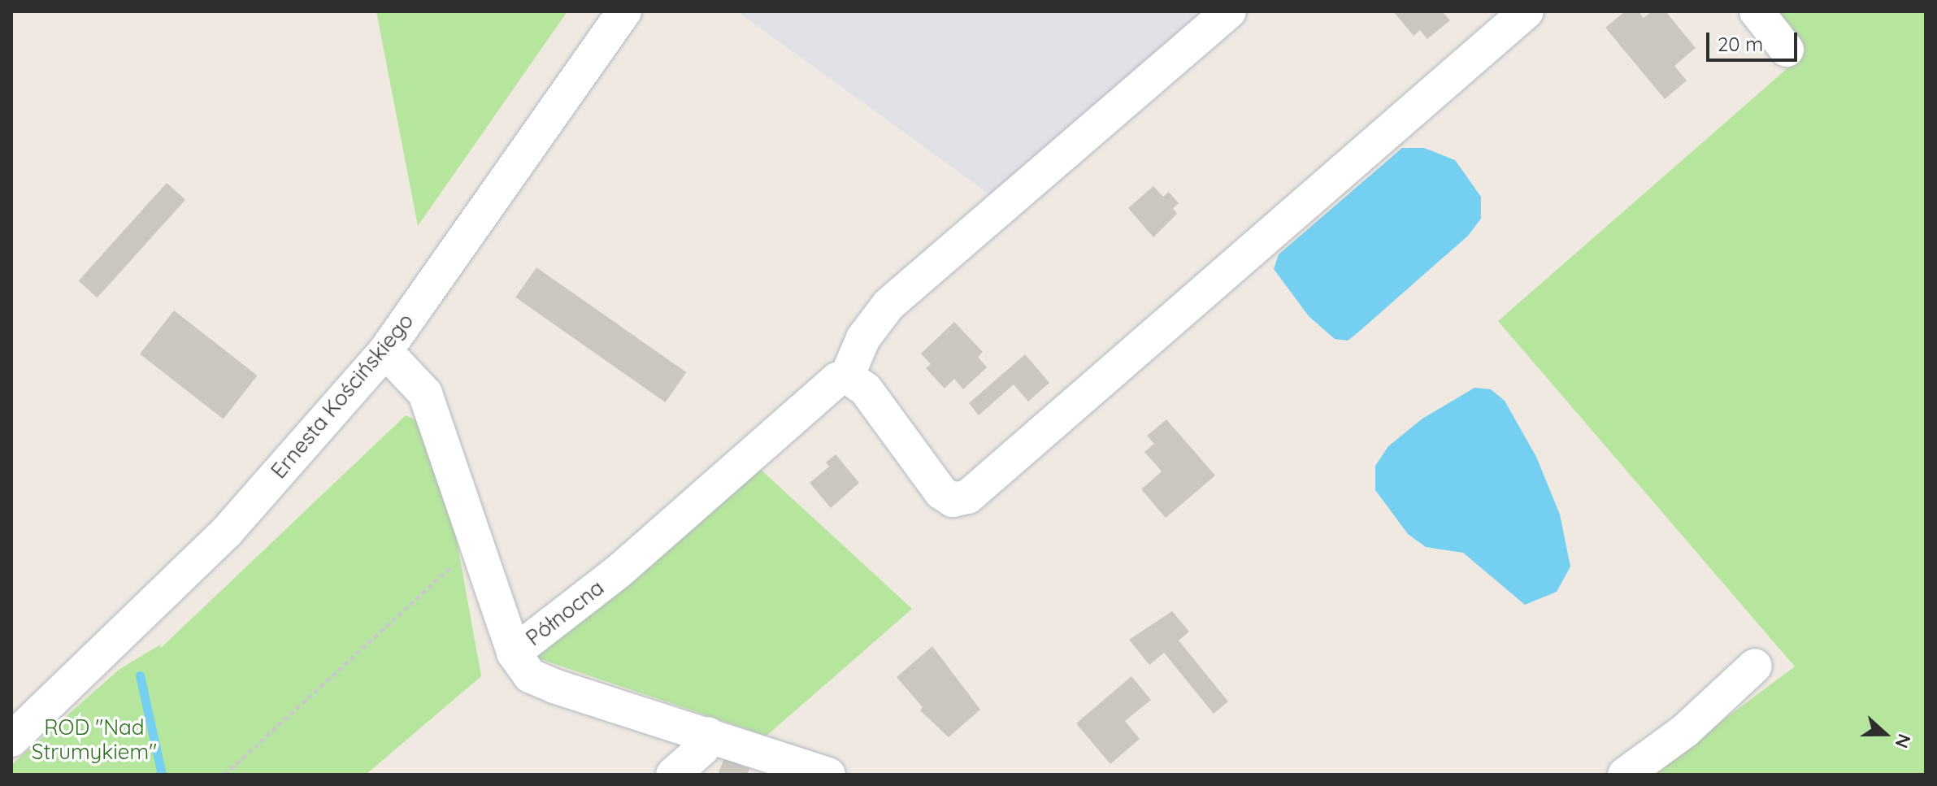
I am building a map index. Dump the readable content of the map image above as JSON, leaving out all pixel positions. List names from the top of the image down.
{
  "streets": {
    "street": ["Ernesta Kościńskiego", "Północna"]
  },
  "parks": ["ROD \"Nad Strumykiem\""],
  "scale_bar": "20 m",
  "north": "right"
}
